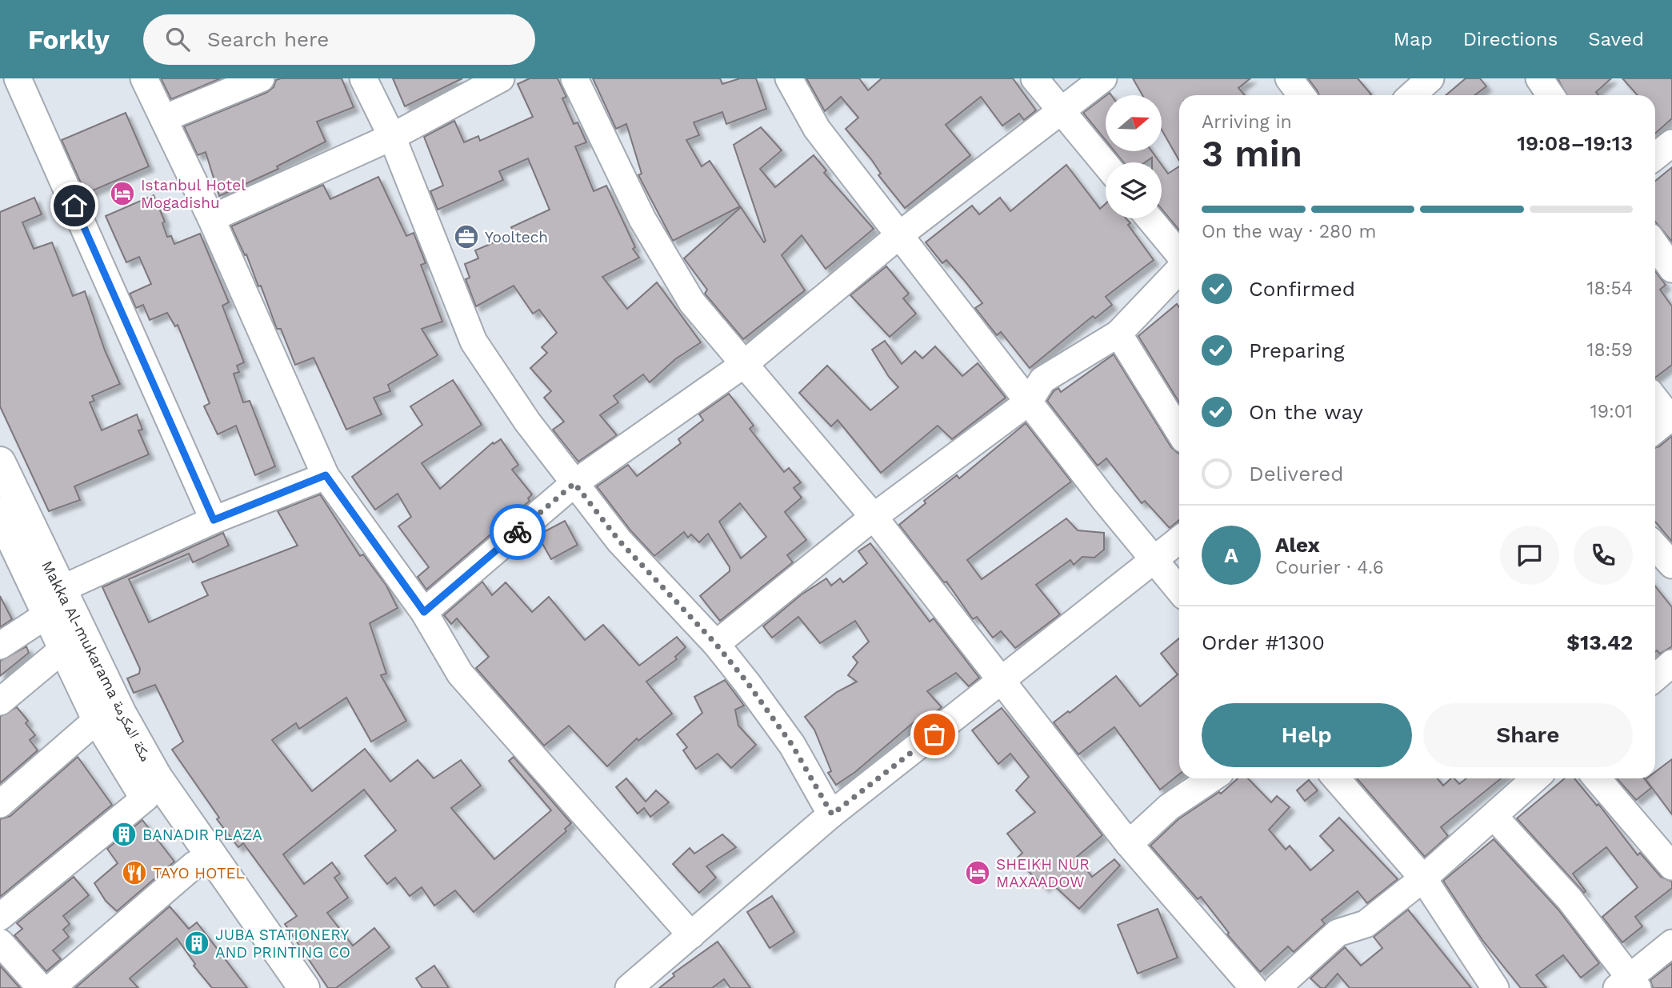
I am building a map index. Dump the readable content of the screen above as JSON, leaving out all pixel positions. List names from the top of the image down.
{
  "streets": {
    "highway": ["Makka Al-mukarama مكة المكرمة"]
  },
  "places": {
    "hotel": ["Istanbul Hotel Mogadishu", "SHEIKH NUR MAXAADOW"],
    "office": ["Yooltech"],
    "building": ["BANADIR PLAZA", "JUBA STATIONERY AND PRINTING CO"],
    "restaurant": ["TAYO HOTEL"]
  },
  "north": "right",
  "page": {
    "header": "Forkly",
    "search": "Search here",
    "nav": ["Map", "Directions", "Saved"],
    "heading": ["3 min", "Arriving in", "19:08–19:13"],
    "panel": [
      "Alex",
      "Courier · 4.6",
      "Order #1300",
      "$13.42"
    ],
    "bar": "On the way · 280 m",
    "list": [
      ["Confirmed", "18:54"],
      ["Preparing", "18:59"],
      ["On the way", "19:01"],
      "Delivered"
    ],
    "round": "A",
    "buttons": ["Help", "Share"]
  }
}
